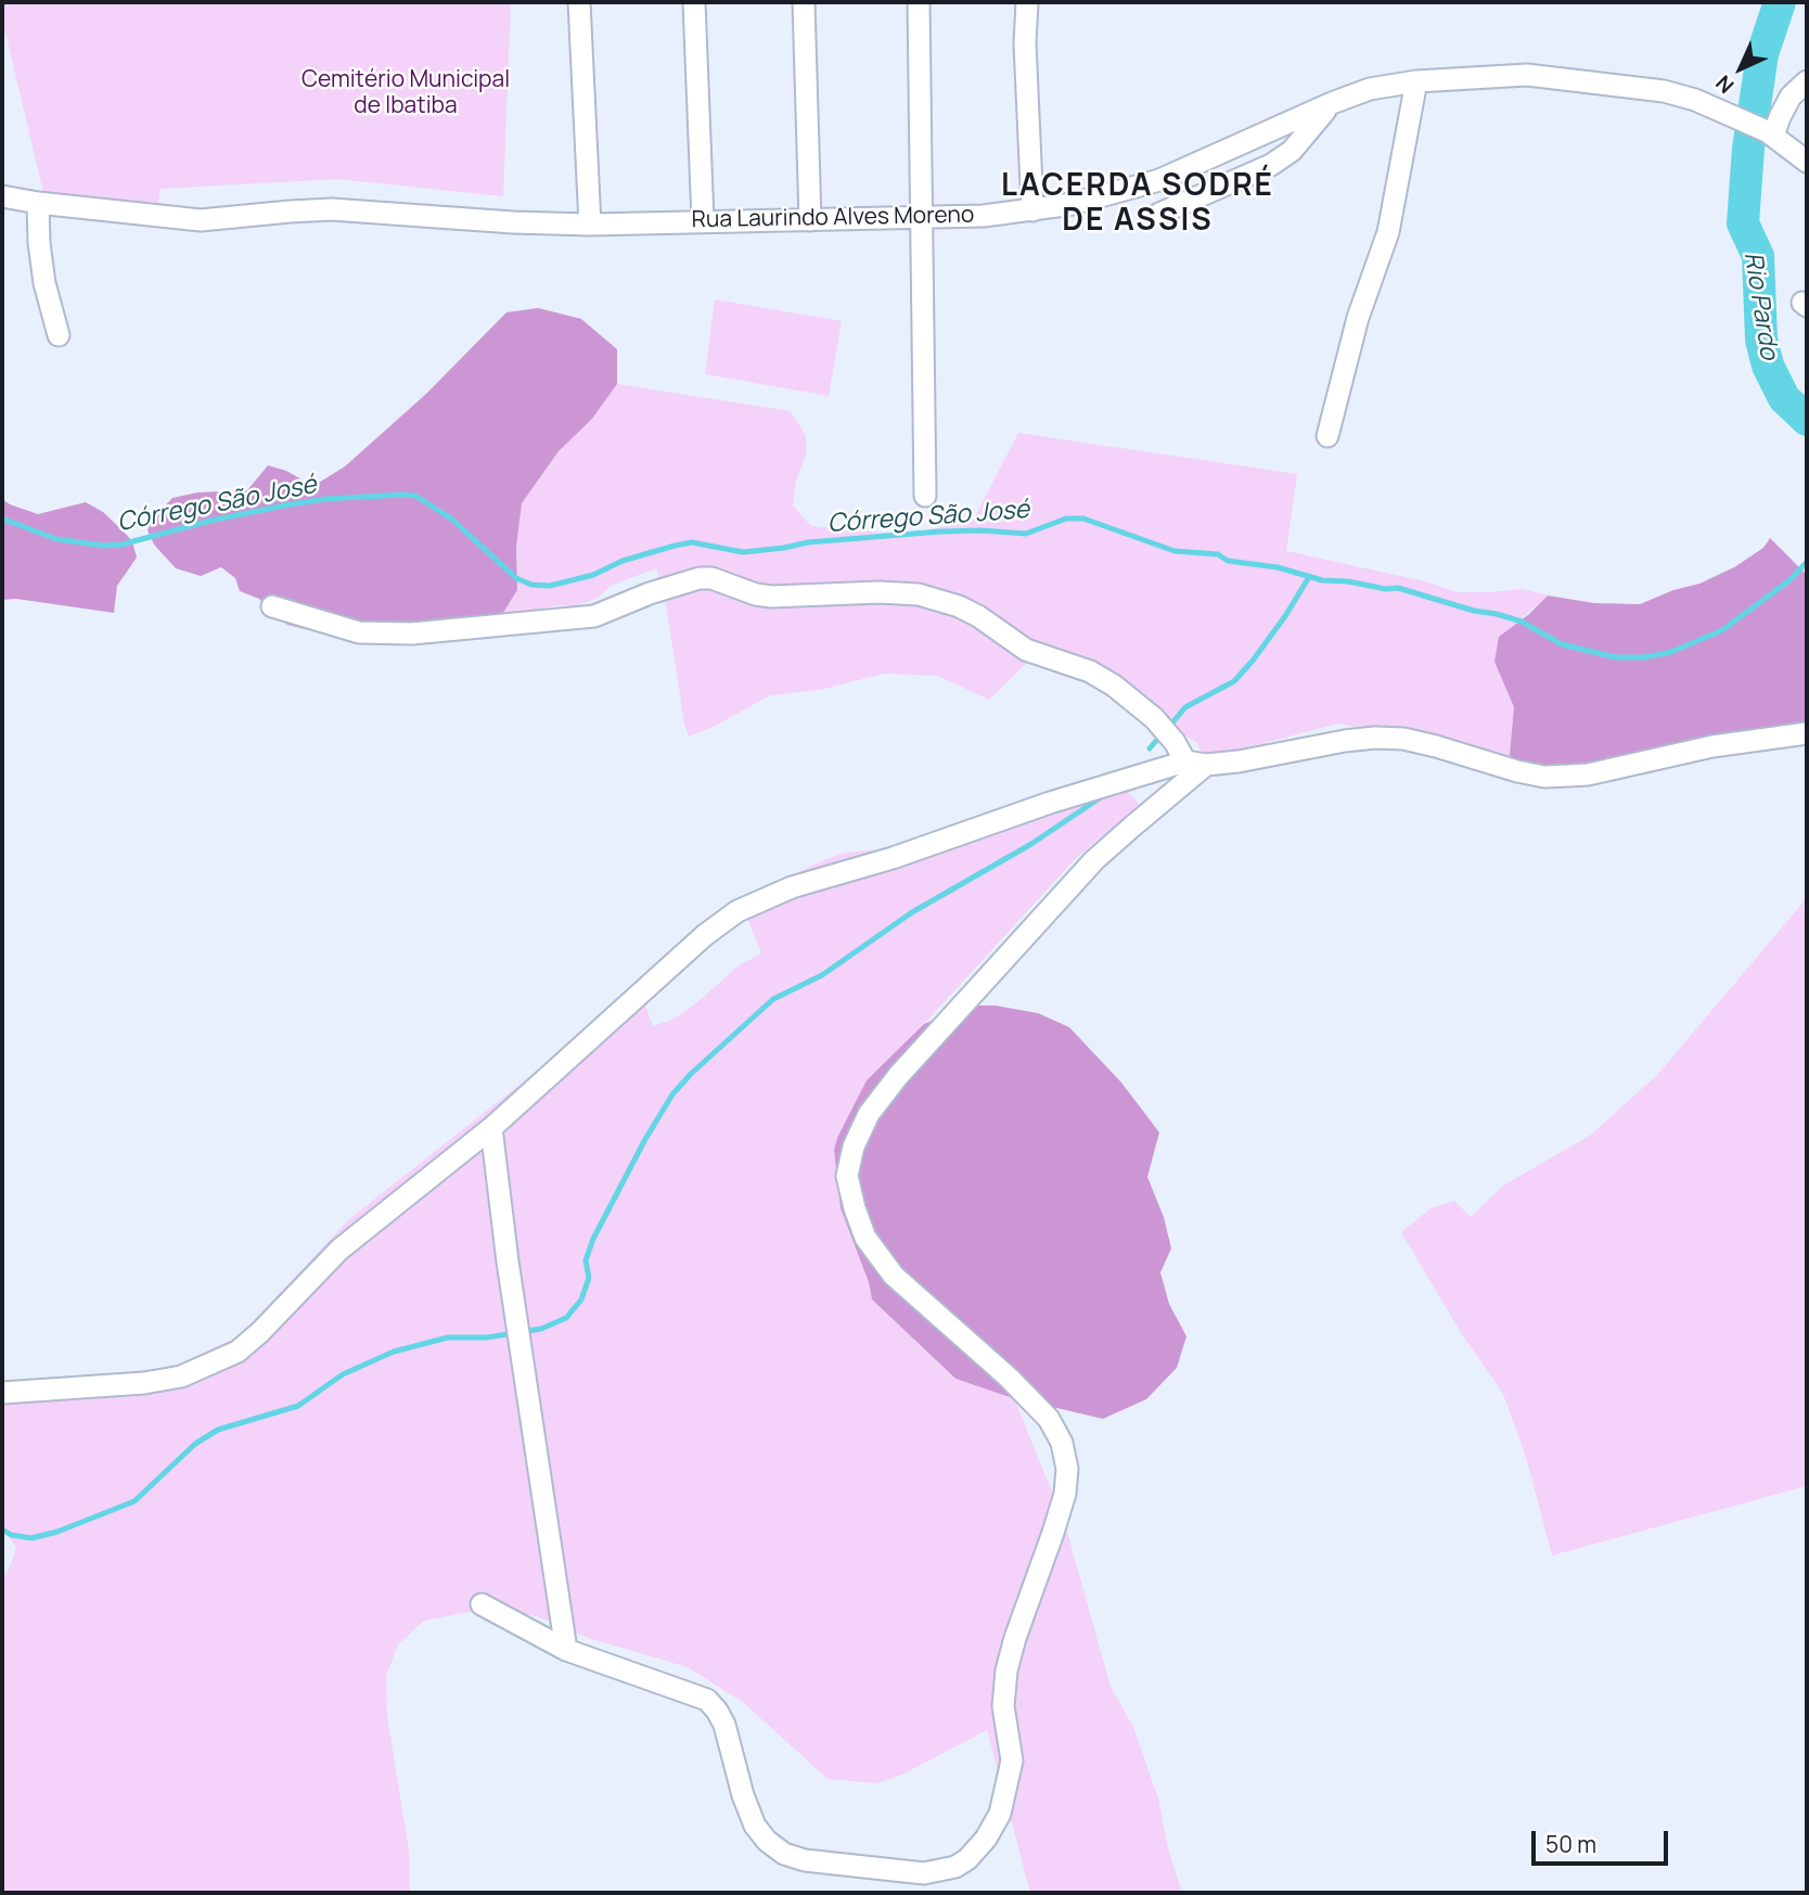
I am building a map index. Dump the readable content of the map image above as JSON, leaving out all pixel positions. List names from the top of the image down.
{
  "streets": {
    "street": ["Rua Laurindo Alves Moreno"]
  },
  "districts": ["LACERDA SODRÉ DE ASSIS"],
  "water": ["Rio Pardo", "Córrego São José"],
  "parks": ["Cemitério Municipal de Ibatiba"],
  "scale_bar": "50 m",
  "north": "bottom left"
}
